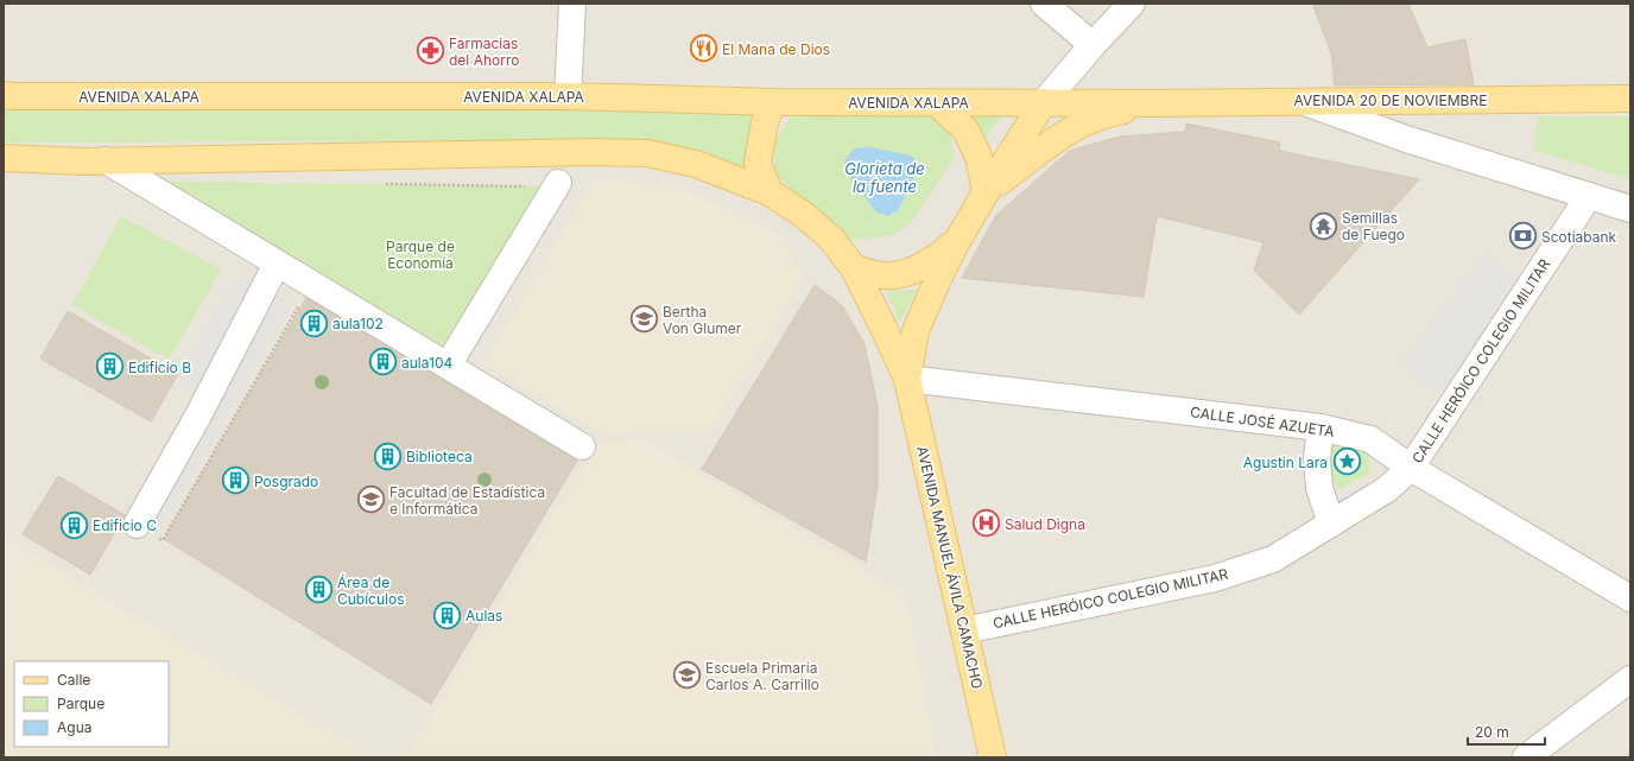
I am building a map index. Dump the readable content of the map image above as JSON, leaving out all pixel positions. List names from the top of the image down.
{
  "streets": {
    "main road": ["AVENIDA XALAPA", "AVENIDA 20 DE NOVIEMBRE", "AVENIDA MANUEL ÁVILA CAMACHO"],
    "street": ["CALLE HERÓICO COLEGIO MILITAR", "CALLE JOSÉ AZUETA"]
  },
  "crossings": [
    ["AVENIDA XALAPA", "AVENIDA 20 DE NOVIEMBRE"],
    ["AVENIDA XALAPA", "AVENIDA MANUEL ÁVILA CAMACHO"],
    ["AVENIDA 20 DE NOVIEMBRE", "AVENIDA MANUEL ÁVILA CAMACHO"],
    ["CALLE HERÓICO COLEGIO MILITAR", "CALLE JOSÉ AZUETA"],
    ["CALLE HERÓICO COLEGIO MILITAR", "AVENIDA MANUEL ÁVILA CAMACHO"],
    ["CALLE JOSÉ AZUETA", "AVENIDA MANUEL ÁVILA CAMACHO"]
  ],
  "water": ["Glorieta de la fuente"],
  "parks": ["Parque de Economía"],
  "places": {
    "restaurant": ["El Mana de Dios"],
    "pharmacy": ["Farmacias del Ahorro"],
    "temple": ["Semillas de Fuego"],
    "bank": ["Scotiabank"],
    "school or university": ["Bertha Von Glumer", "Facultad de Estadística e Informática", "Escuela Primaria Carlos A. Carrillo"],
    "building": [
      "aula102",
      "aula104",
      "Edificio B",
      "Biblioteca",
      "Posgrado",
      "Edificio C",
      "Área de Cubículos",
      "Aulas"
    ],
    "place": ["Agustin Lara"],
    "hospital": ["Salud Digna"]
  },
  "legend": ["Calle", "Parque", "Agua"],
  "scale_bar": "20 m"
}
